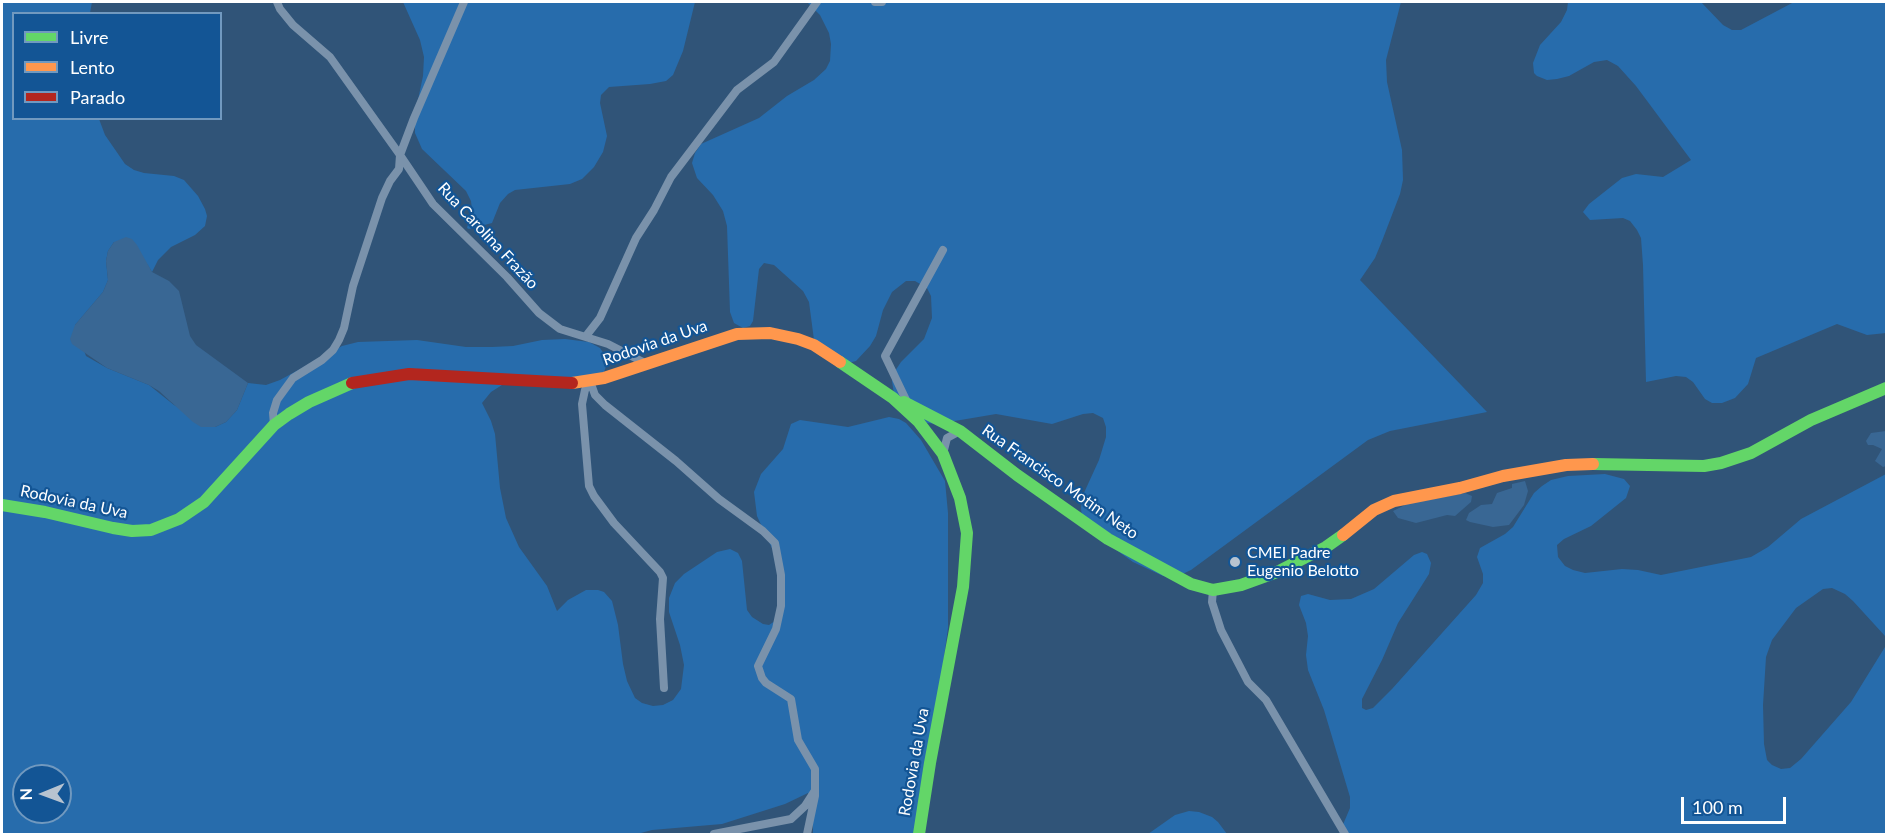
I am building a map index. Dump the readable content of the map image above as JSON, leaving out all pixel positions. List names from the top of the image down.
{
  "streets": {
    "street": ["Rua Carolina Frazão", "Rodovia da Uva", "Rua Francisco Motim Neto"]
  },
  "crossings": [
    ["Rua Carolina Frazão", "Rodovia da Uva"],
    ["Rodovia da Uva", "Rua Francisco Motim Neto"]
  ],
  "places": ["CMEI Padre Eugenio Belotto"],
  "legend": ["Livre", "Lento", "Parado"],
  "scale_bar": "100 m",
  "north": "left"
}
